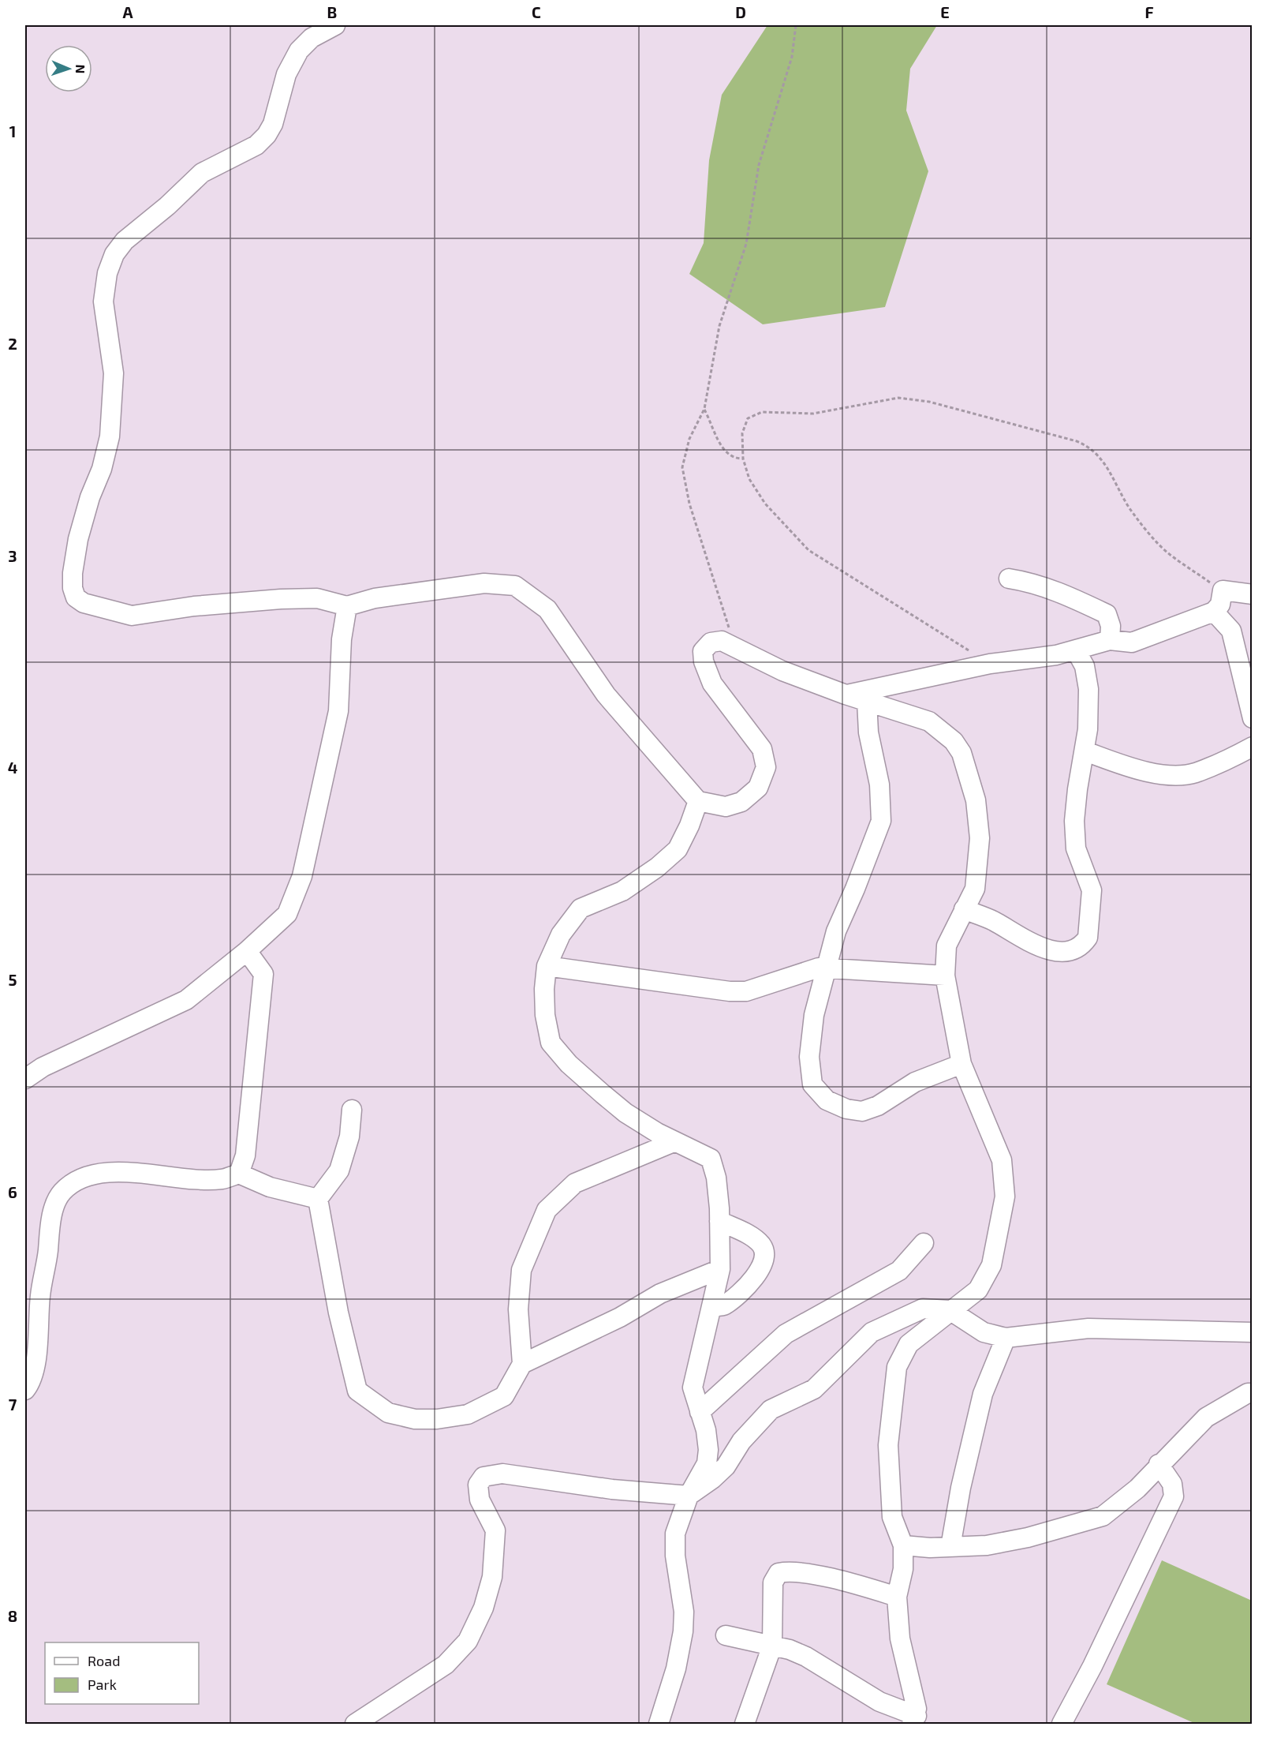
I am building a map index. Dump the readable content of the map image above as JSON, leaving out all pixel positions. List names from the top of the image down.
{
  "legend": ["Road", "Park"],
  "north": "right",
  "grid": {
    "columns": [
      "A",
      "B",
      "C",
      "D",
      "E",
      "F"
    ],
    "rows": [
      "1",
      "2",
      "3",
      "4",
      "5",
      "6",
      "7",
      "8"
    ]
  }
}
